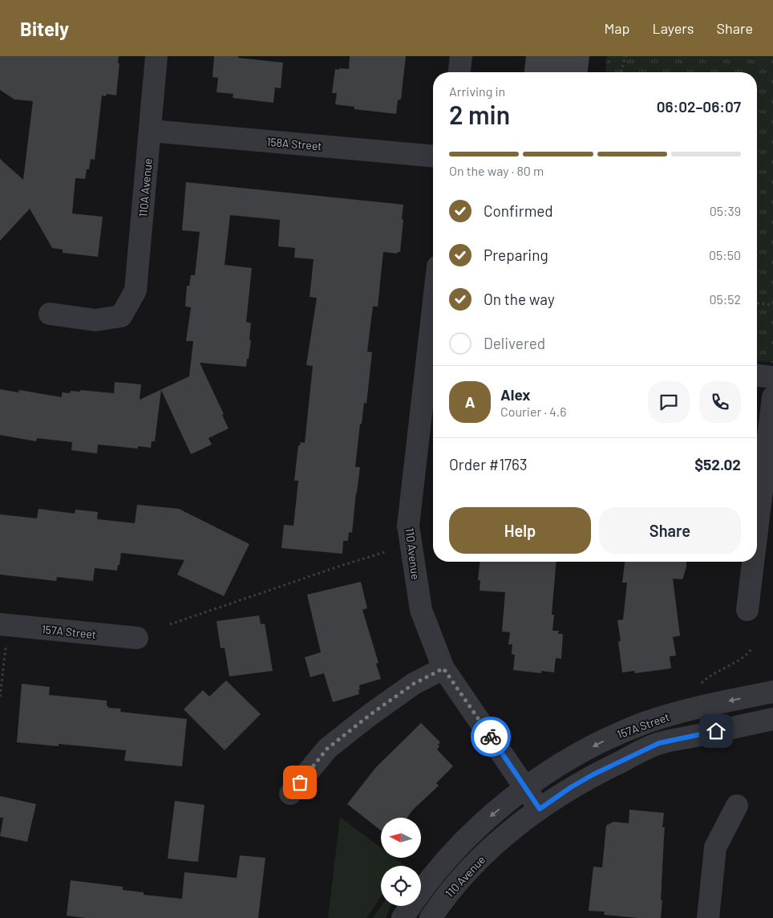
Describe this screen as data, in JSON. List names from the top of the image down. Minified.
{"streets":{"street":["158A Street","110A Avenue","110 Avenue","157A Street"]},"crossings":[["158A Street","110A Avenue"],["110 Avenue","157A Street"]],"north":"left","page":{"header":"Bitely","nav":["Map","Layers","Share"],"heading":["2 min","Arriving in","06:02–06:07"],"panel":["Alex","Courier · 4.6","Order #1763","$52.02"],"bar":"On the way · 80 m","list":[["Confirmed","05:39"],["Preparing","05:50"],["On the way","05:52"],"Delivered"],"round":"A","buttons":["Help","Share"]}}
